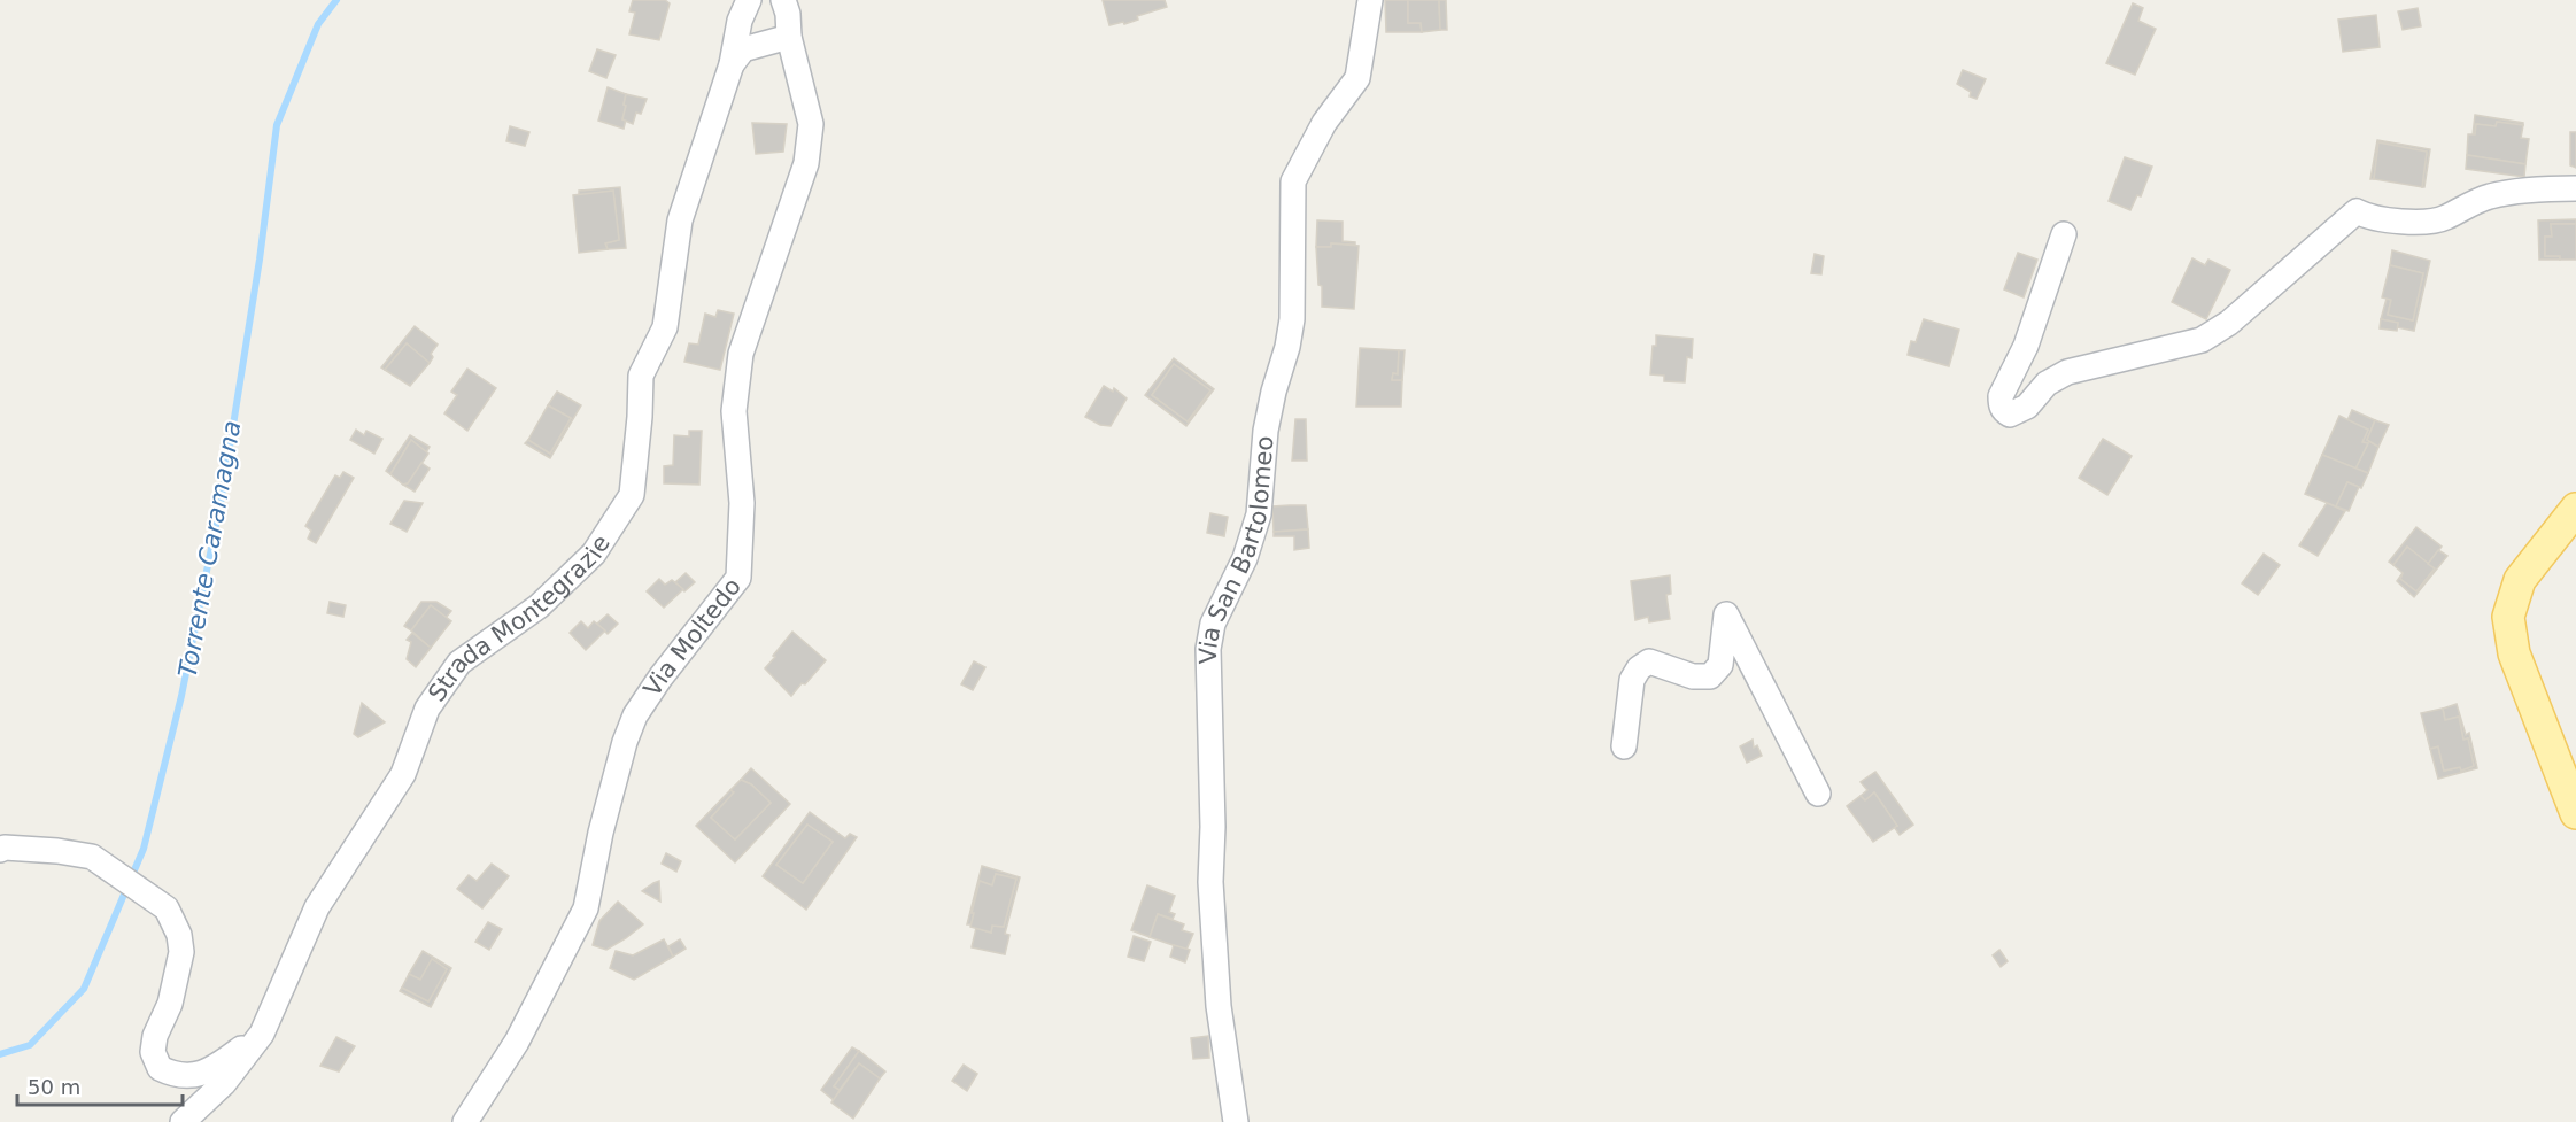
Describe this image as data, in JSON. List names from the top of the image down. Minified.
{"streets":{"street":["Via San Bartolomeo","Strada Montegrazie","Via Moltedo"]},"water":["Torrente Caramagna"],"scale_bar":"50 m"}
